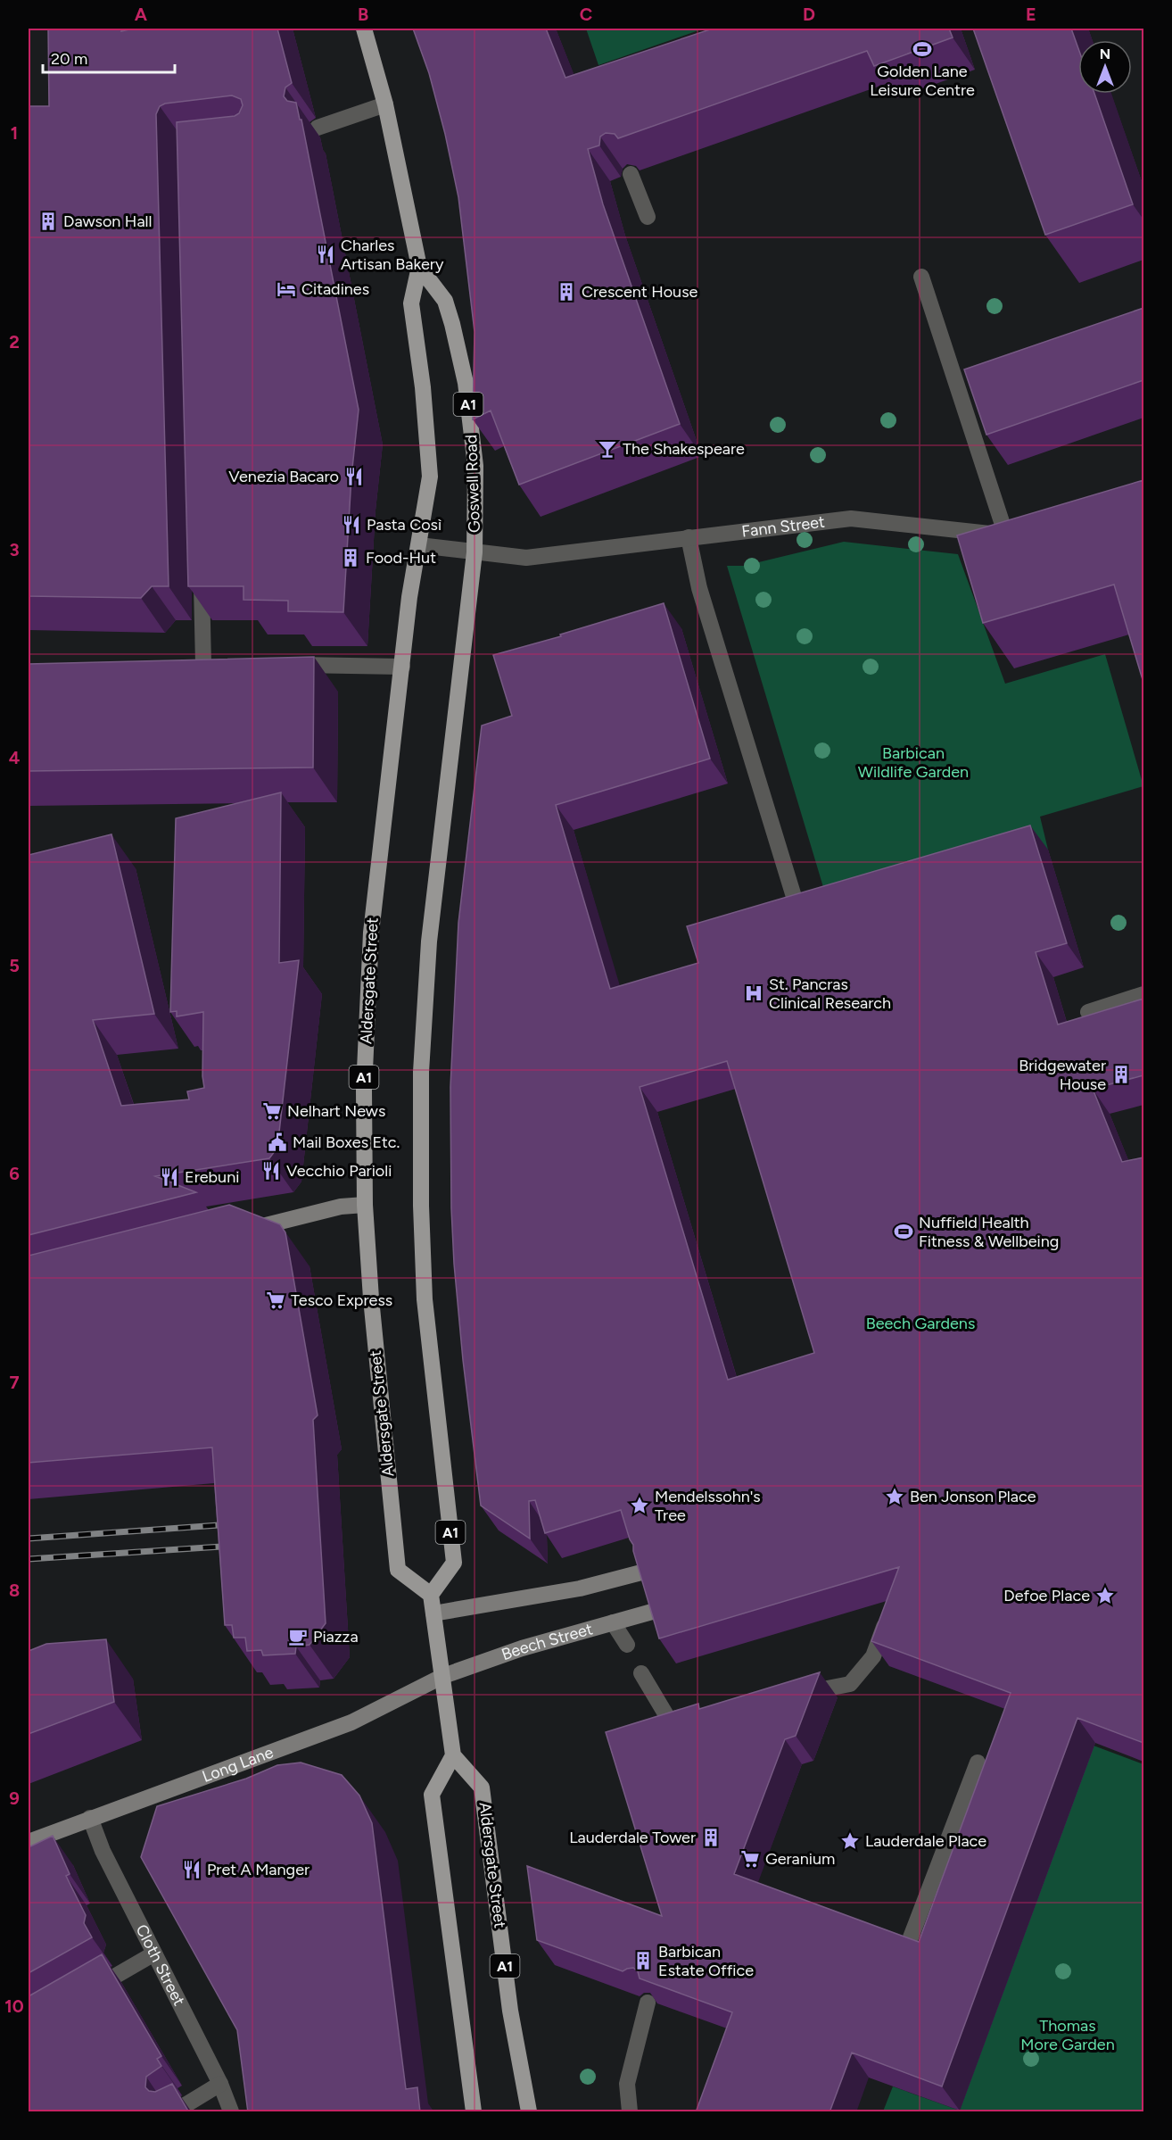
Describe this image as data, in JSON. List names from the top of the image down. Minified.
{"streets":{"main road":["A1","Goswell Road","Aldersgate Street"],"street":["Fann Street","Beech Street","Long Lane","Cloth Street"]},"crossings":[["A1","Goswell Road"],["A1","Fann Street"],["A1","Aldersgate Street"],["Goswell Road","Fann Street"],["Goswell Road","Aldersgate Street"],["Fann Street","Aldersgate Street"],["Beech Street","Long Lane"],["Long Lane","Cloth Street"]],"parks":["Barbican Wildlife Garden","Beech Gardens","Thomas More Garden"],"places":{"sports":["Golden Lane Leisure Centre","Nuffield Health Fitness & Wellbeing"],"building":["Dawson Hall","Crescent House","Food-Hut","Bridgewater House","Lauderdale Tower","Barbican Estate Office"],"restaurant":["Charles Artisan Bakery","Venezia Bacaro","Pasta Così","Vecchio Parioli","Erebuni","Pret A Manger"],"hotel":["Citadines"],"bar":["The Shakespeare"],"hospital":["St. Pancras Clinical Research"],"supermarket":["Nelhart News","Tesco Express","Geranium"],"public building":["Mail Boxes Etc."],"place":["Ben Jonson Place","Mendelssohn's Tree","Defoe Place","Lauderdale Place"],"cafe":["Piazza"]},"scale_bar":"20 m","north":"top","grid":{"columns":["A","B","C","D","E"],"rows":["1","2","3","4","5","6","7","8","9","10"]}}
